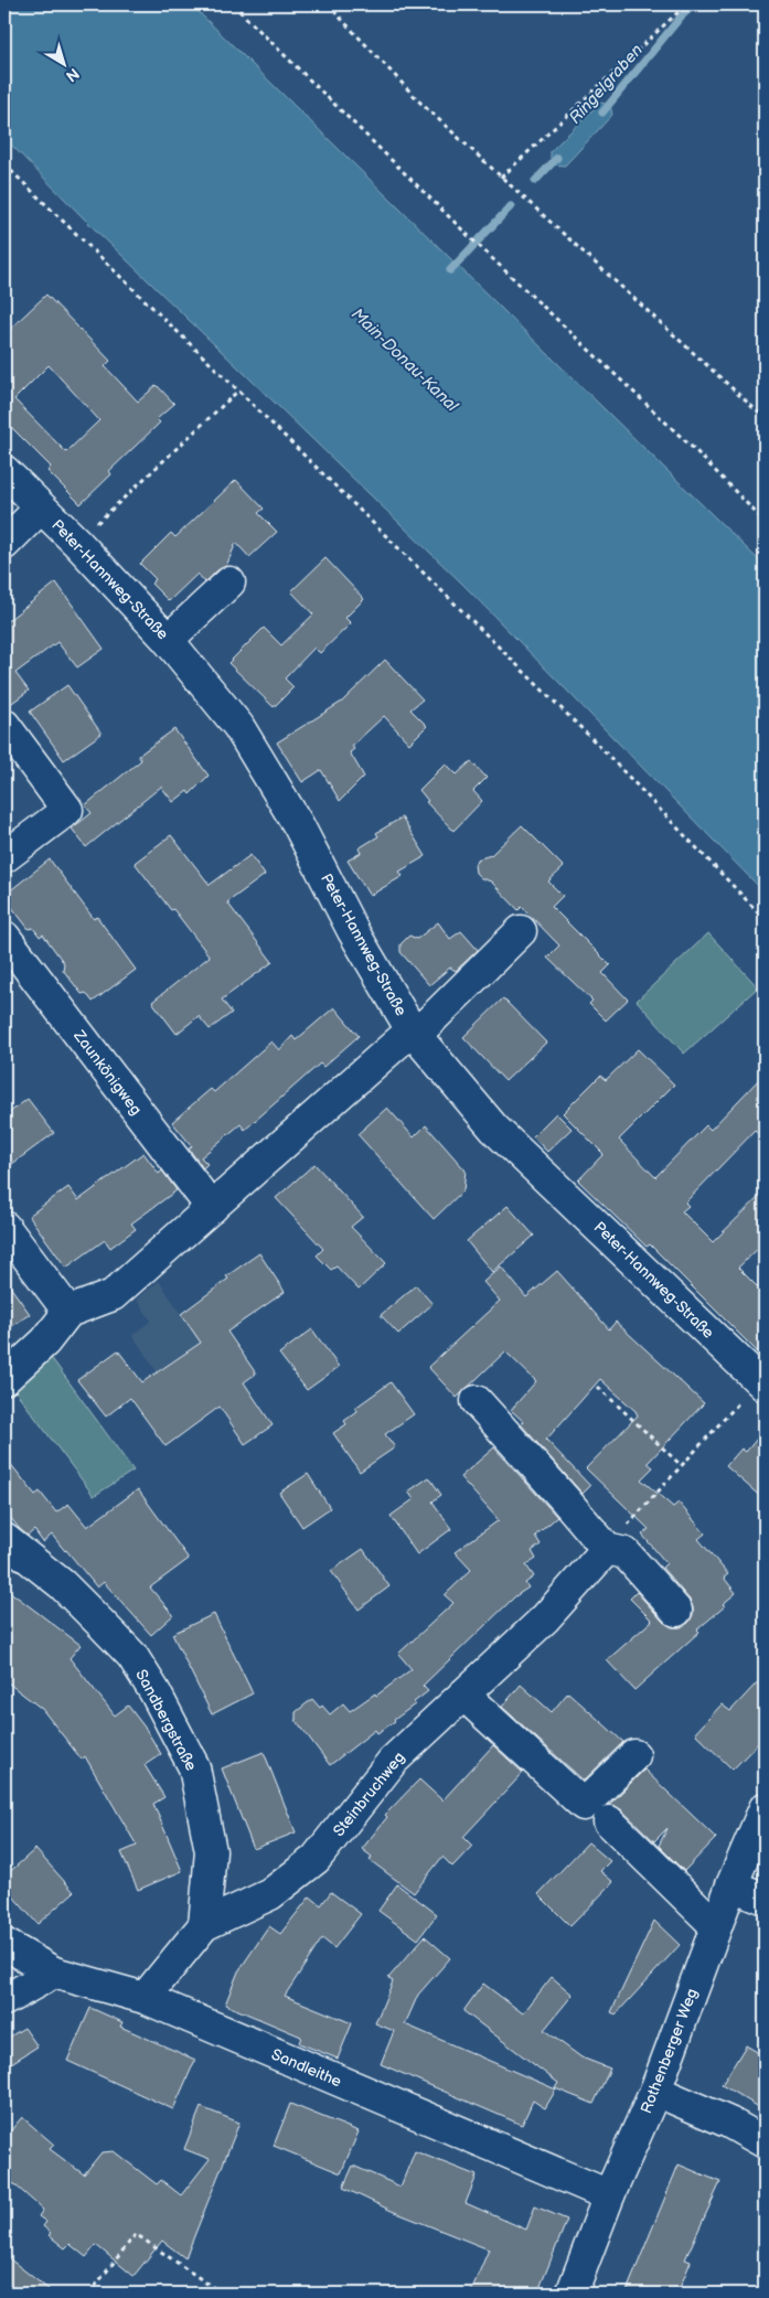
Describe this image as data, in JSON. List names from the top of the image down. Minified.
{"streets":{"street":["Peter-Hannweg-Straße","Zaunkönigweg","Sandbergstraße","Steinbruchweg","Rothenberger Weg","Sandleithe"]},"crossings":[["Sandbergstraße","Steinbruchweg"],["Steinbruchweg","Sandleithe"],["Rothenberger Weg","Sandleithe"]],"water":["Ringelgraben","Main-Donau-Kanal"],"north":"bottom right"}
